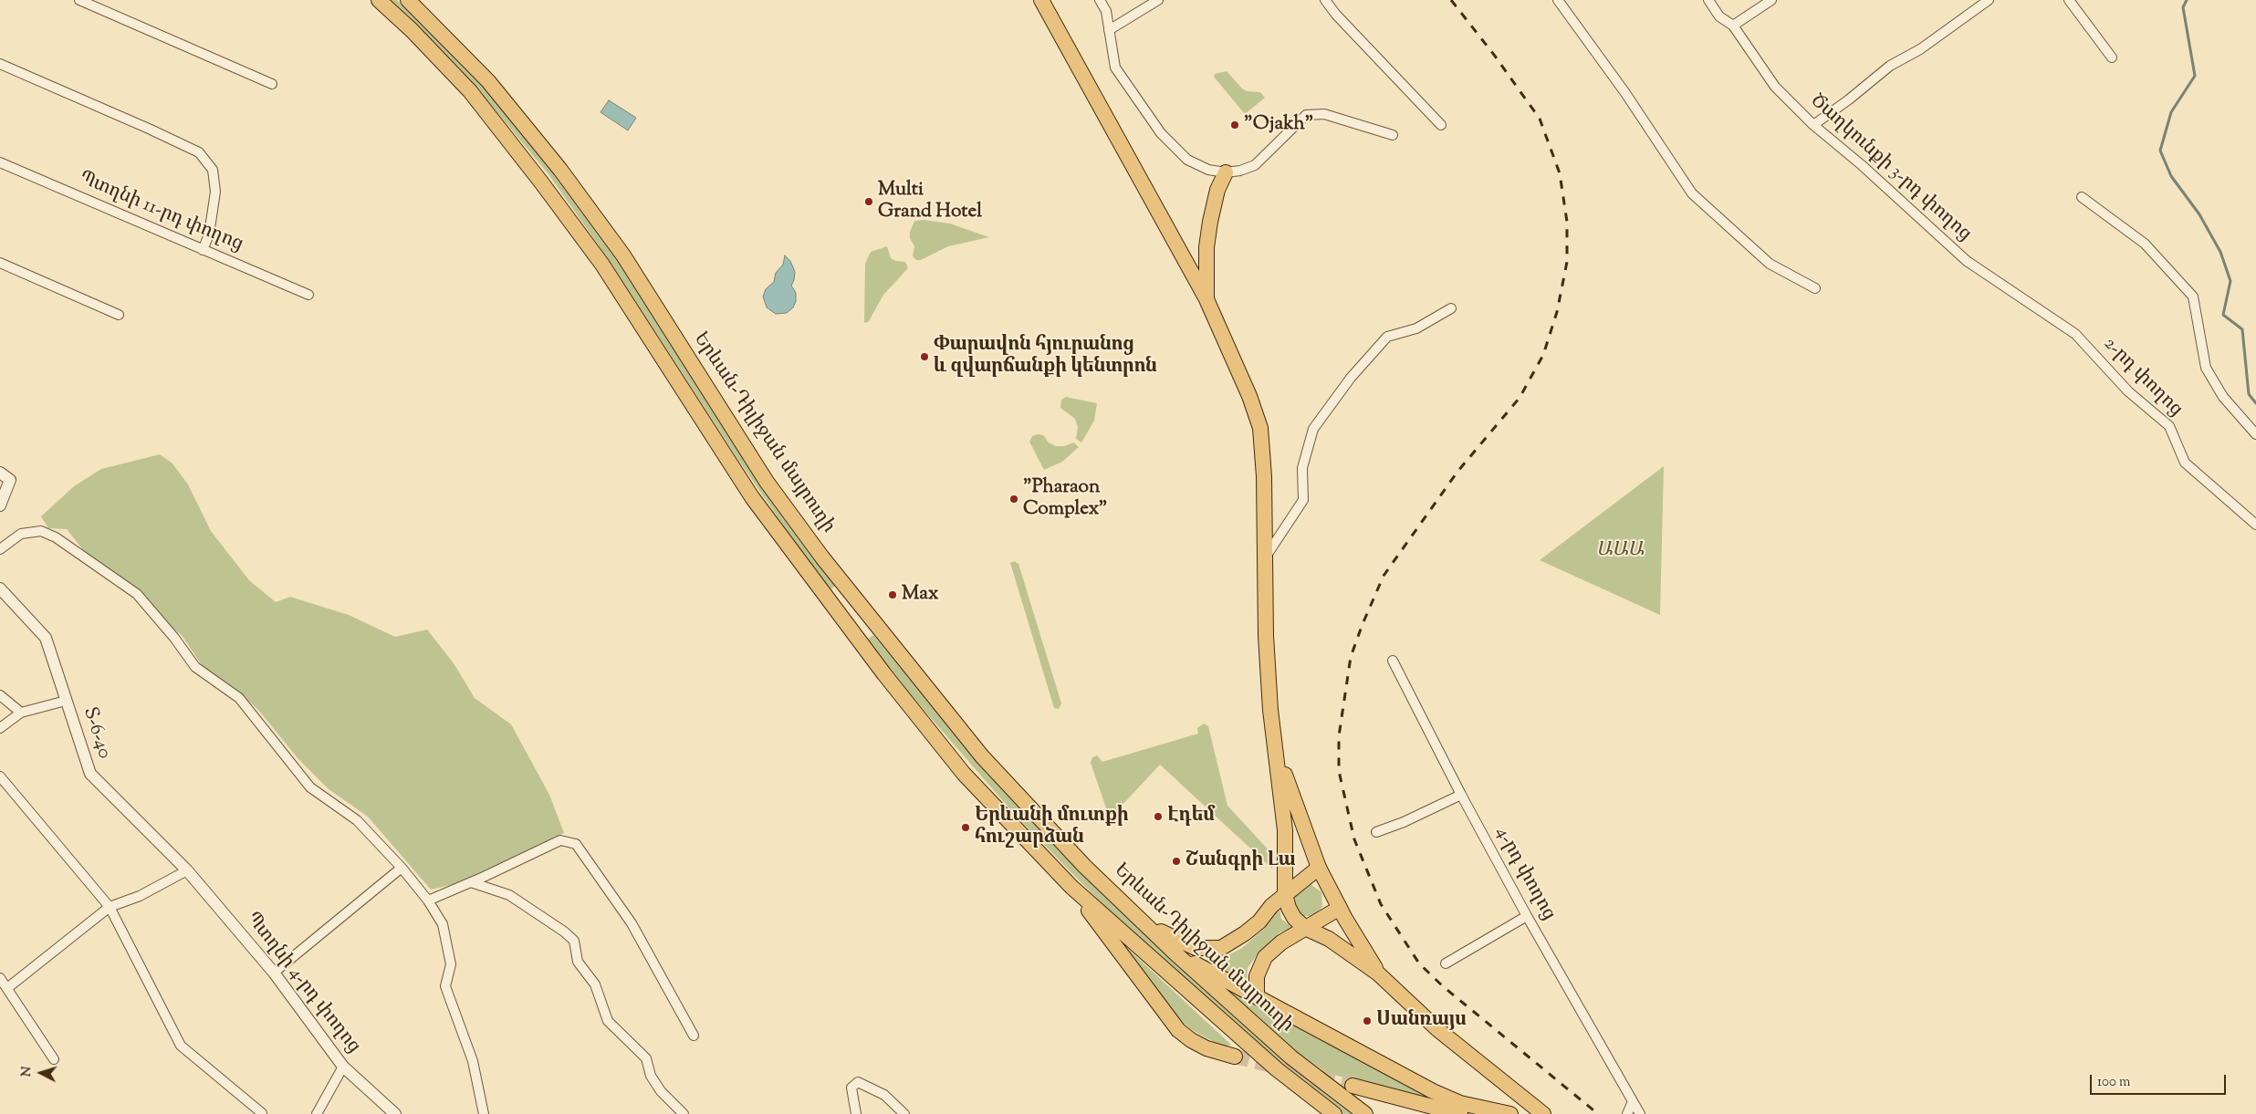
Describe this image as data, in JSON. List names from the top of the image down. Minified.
{"streets":{"main road":["Երևան-Դիլիջան մայրուղի"],"street":["Ծաղկունքի 3-րդ փողոց","Պտղնի 11-րդ փողոց","2-րդ փողոց","Տ-6-40","4-րդ փողոց","Պտղնի 4-րդ փողոց"]},"crossings":[["Ծաղկունքի 3-րդ փողոց","2-րդ փողոց"],["Տ-6-40","Պտղնի 4-րդ փողոց"]],"parks":["ԱԱԱ"],"places":["\"Ojakh\"","Multi Grand Hotel","Փարավոն հյուրանոց և զվարճանքի կենտրոն","\"Pharaon Complex\"","Max","Էդեմ","Երևանի մուտքի հուշարձան","Շանգրի Լա","Սանռայս"],"scale_bar":"100 m","north":"left"}
